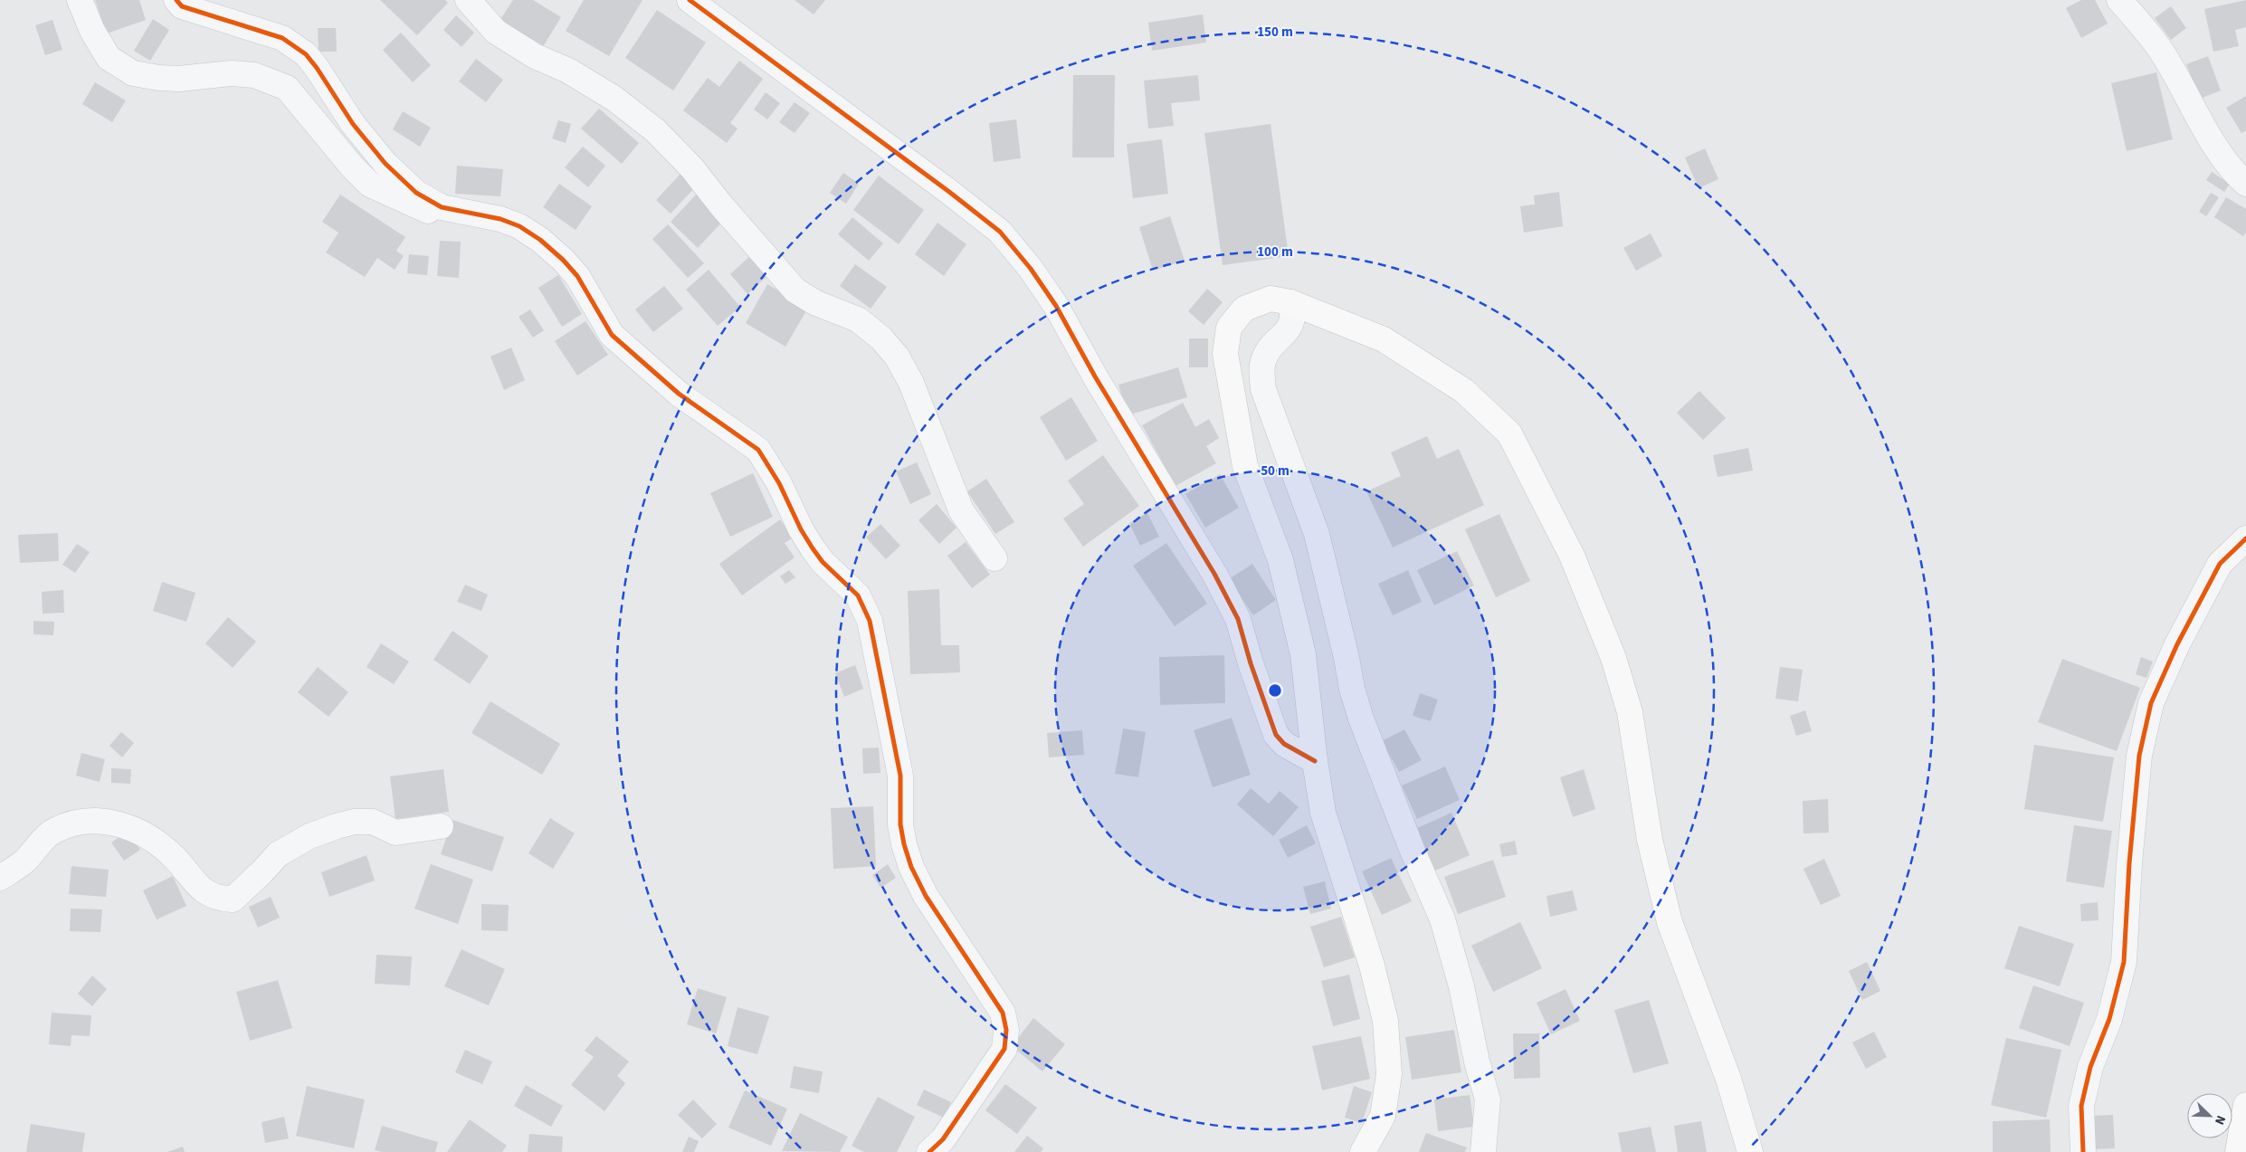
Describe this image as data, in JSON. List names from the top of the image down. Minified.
{"north":"bottom right","rings":["150 m","100 m","50 m"]}
